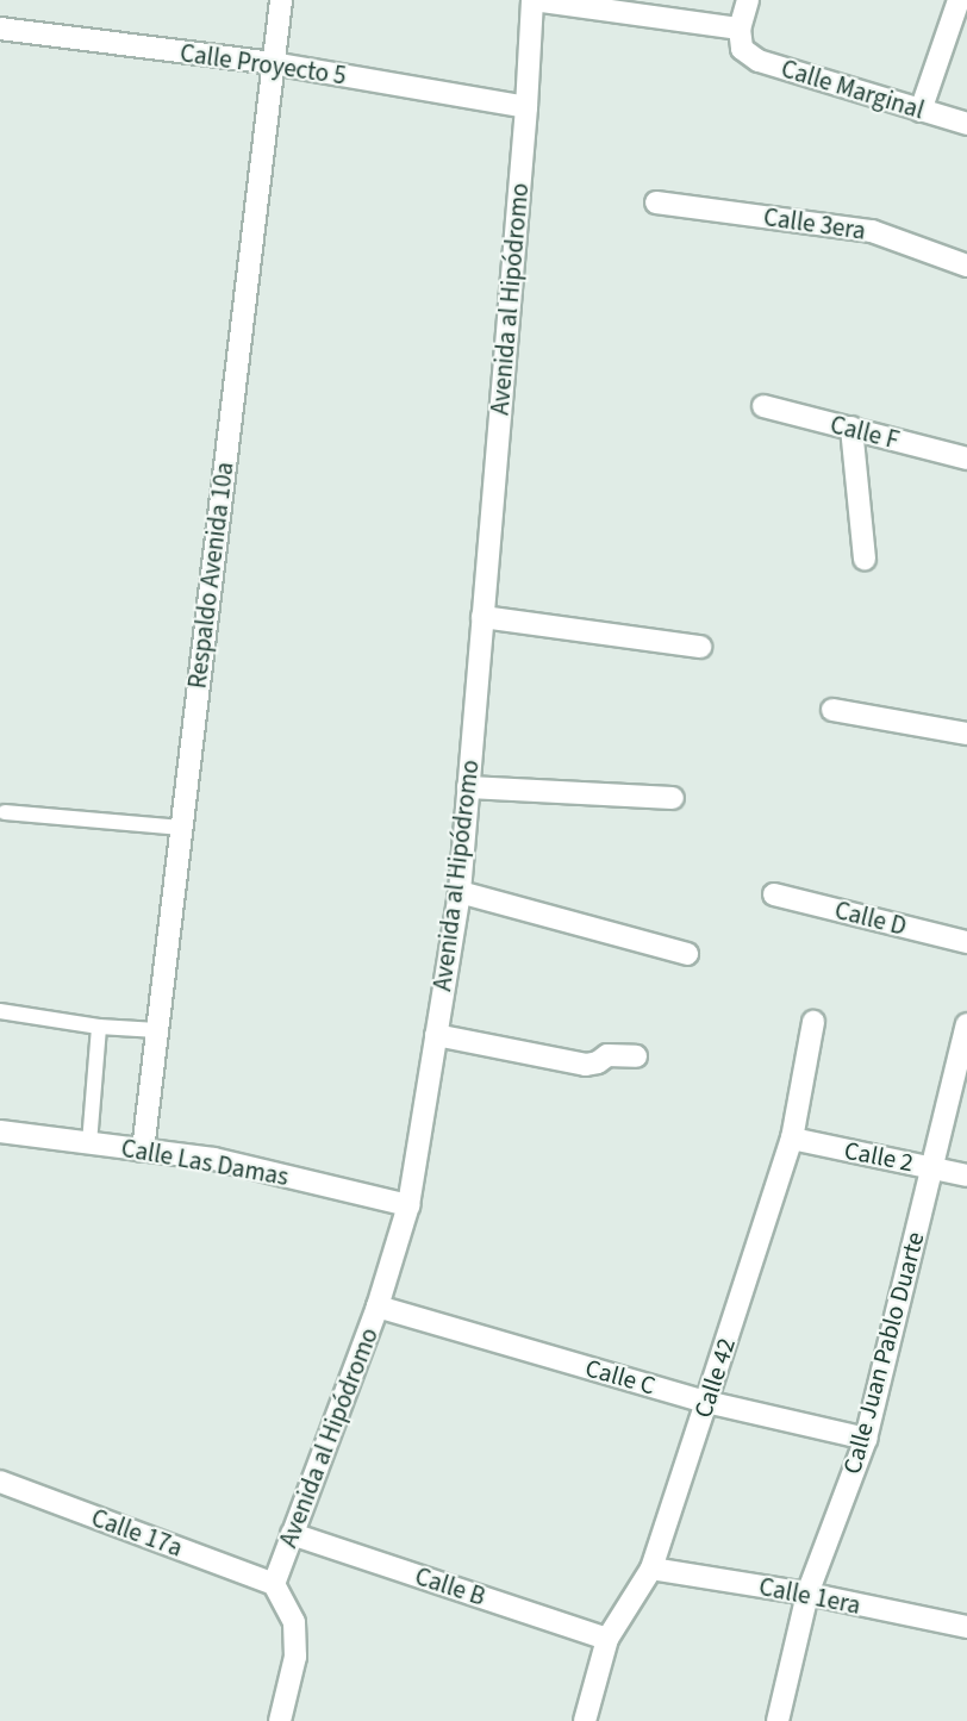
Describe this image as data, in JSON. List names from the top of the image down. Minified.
{"streets":{"street":["Calle Proyecto 5","Calle Marginal","Calle 3era","Avenida al Hipódromo","Calle F","Respaldo Avenida 10a","Calle D","Calle 2","Calle Las Damas","Calle Juan Pablo Duarte","Calle C","Calle 42","Calle 17a","Calle B","Calle 1era"]},"crossings":[["Calle Proyecto 5","Avenida al Hipódromo"],["Calle Proyecto 5","Respaldo Avenida 10a"],["Calle Marginal","Avenida al Hipódromo"],["Avenida al Hipódromo","Calle Las Damas"],["Avenida al Hipódromo","Calle C"],["Avenida al Hipódromo","Calle 17a"],["Avenida al Hipódromo","Calle B"],["Respaldo Avenida 10a","Calle Las Damas"],["Calle 2","Calle Juan Pablo Duarte"],["Calle 2","Calle 42"],["Calle Juan Pablo Duarte","Calle C"],["Calle Juan Pablo Duarte","Calle 1era"],["Calle C","Calle 42"],["Calle 42","Calle B"],["Calle 42","Calle 1era"]]}
